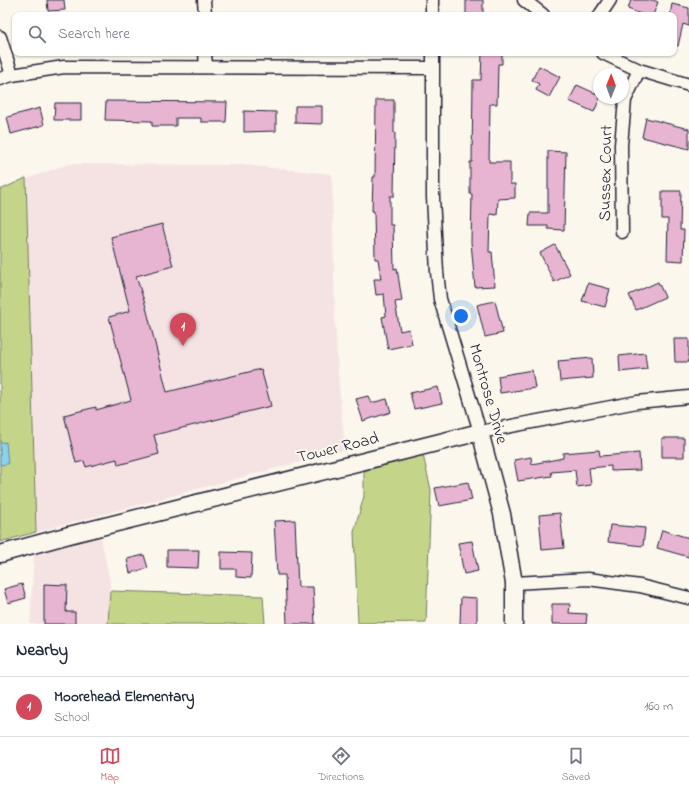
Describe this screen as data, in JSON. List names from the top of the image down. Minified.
{"streets":{"street":["Sussex Court","Montrose Drive","Tower Road"]},"crossings":[["Montrose Drive","Tower Road"]],"north":"top","page":{"search":"Search here","pins":"1","heading":"Nearby","list":[{"mark":"1","name":"Moorehead Elementary","note":"School","value":"160 m"}],"nav":["Map","Directions","Saved"]}}
